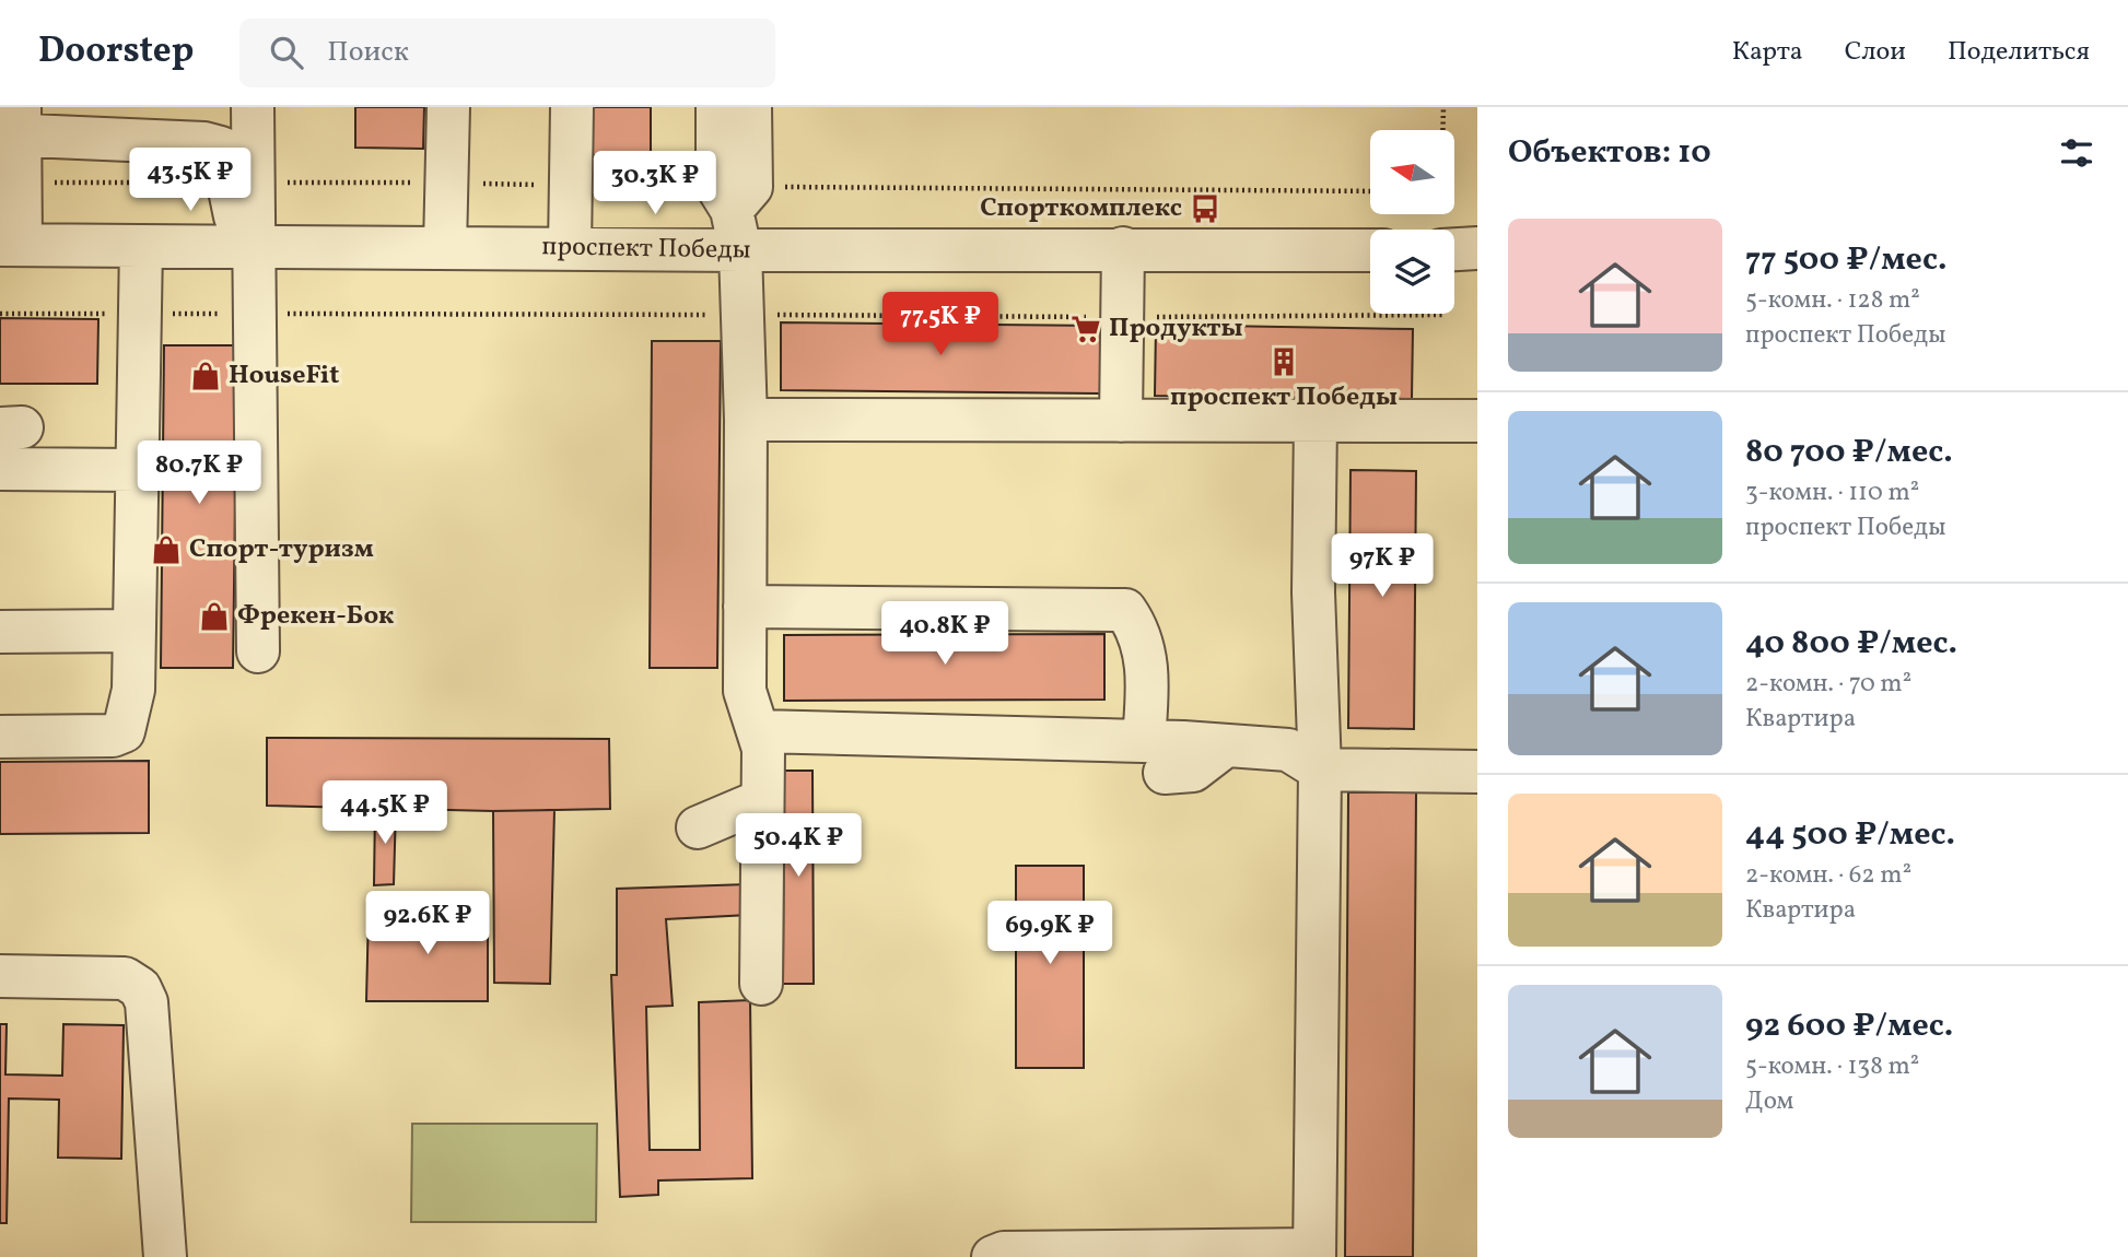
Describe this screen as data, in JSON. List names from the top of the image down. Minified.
{"streets":{"street":["проспект Победы"]},"places":{"bus stop":["Спорткомплекс"],"supermarket":["Продукты"],"building":["проспект Победы"],"shop":["HouseFit","Спорт-туризм","Фрекен-Бок"]},"north":"left","page":{"header":"Doorstep","search":"Поиск","nav":["Карта","Слои","Поделиться"],"heading":"Объектов: 10","price":["43.5K ₽","30.3K ₽","77.5K ₽","80.7K ₽","97K ₽","40.8K ₽","44.5K ₽","50.4K ₽","92.6K ₽","69.9K ₽"],"list":[{"name":"77 500 ₽/мес.","note":"5-комн. · 128 m² · проспект Победы"},{"name":"80 700 ₽/мес.","note":"3-комн. · 110 m² · проспект Победы"},{"name":"40 800 ₽/мес.","note":"2-комн. · 70 m² · Квартира"},{"name":"44 500 ₽/мес.","note":"2-комн. · 62 m² · Квартира"},{"name":"92 600 ₽/мес.","note":"5-комн. · 138 m² · Дом"}]}}
